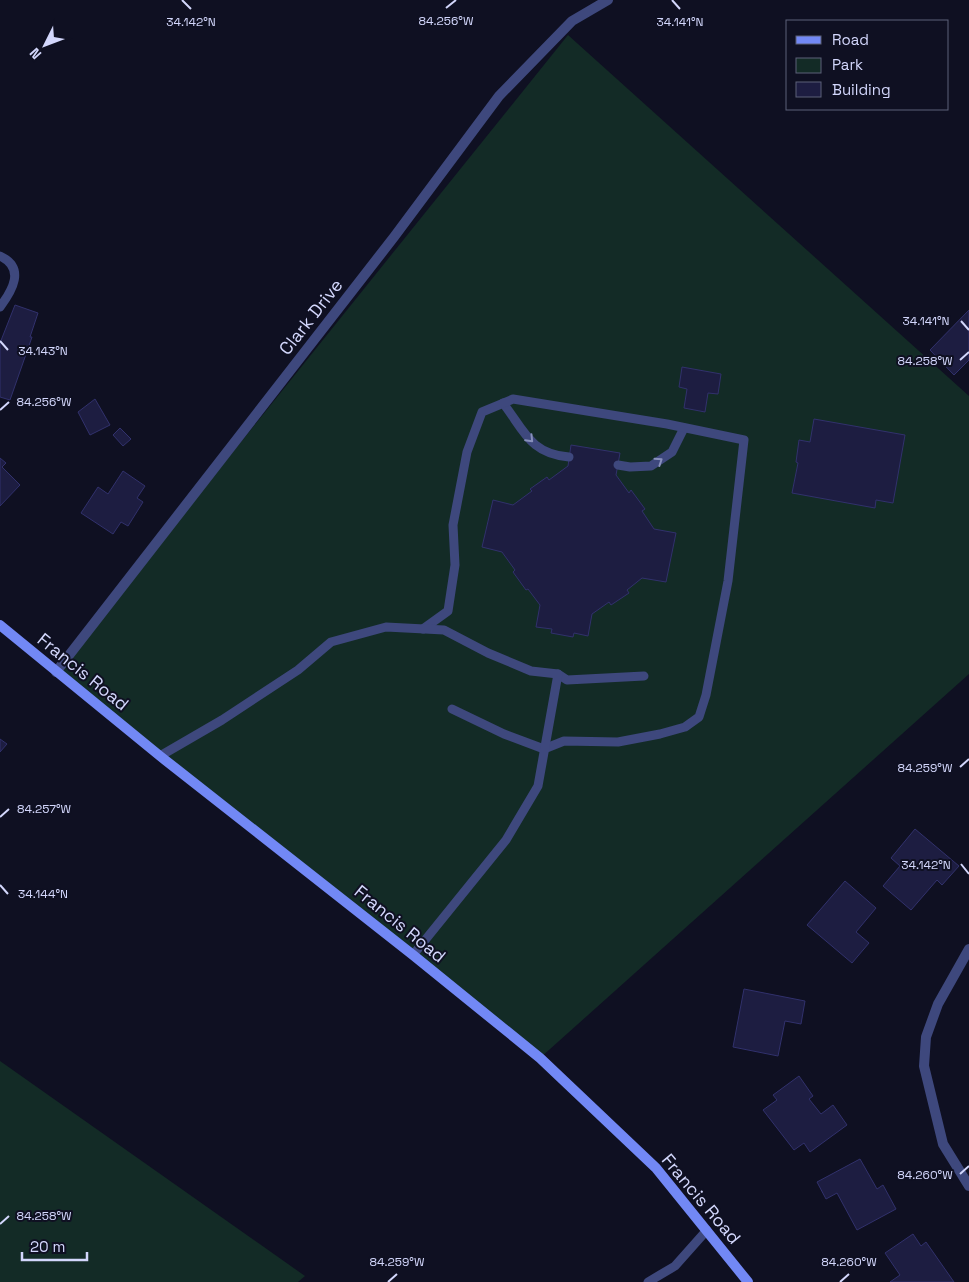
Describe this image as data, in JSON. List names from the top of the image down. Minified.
{"streets":{"street":["Clark Drive","Francis Road"]},"crossings":[["Clark Drive","Francis Road"]],"legend":["Road","Park","Building"],"scale_bar":"20 m","north":"bottom left","coordinates":["84.256°W","34.142°N","34.141°N","34.143°N","84.258°W","84.259°W","84.257°W","34.144°N","84.260°W"]}
